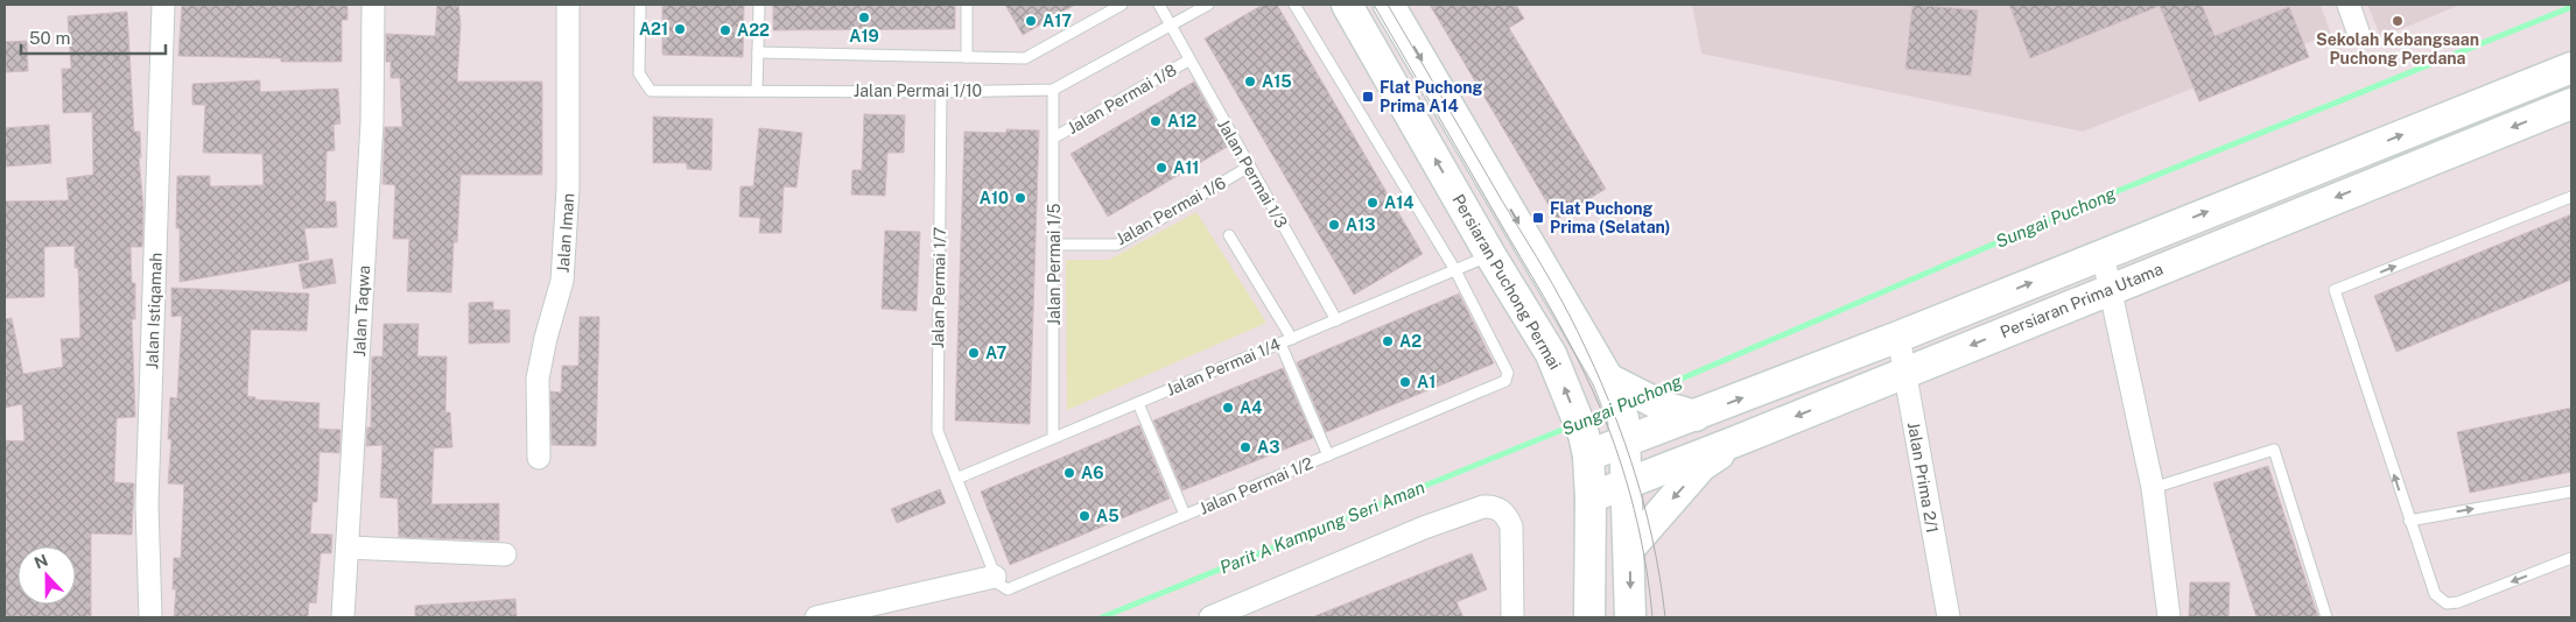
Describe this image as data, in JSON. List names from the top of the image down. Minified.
{"streets":{"main road":["Persiaran Puchong Permai","Persiaran Prima Utama"],"street":["Jalan Iman","Jalan Istiqamah","Jalan Taqwa","Jalan Prima 2/1"],"lane":["Jalan Permai 1/10","Jalan Permai 1/8","Jalan Permai 1/3","Jalan Permai 1/6","Jalan Permai 1/5","Jalan Permai 1/7","Jalan Permai 1/4","Jalan Permai 1/2"]},"crossings":[["Jalan Permai 1/10","Jalan Permai 1/3"],["Jalan Permai 1/10","Jalan Permai 1/5"],["Jalan Permai 1/10","Jalan Permai 1/7"],["Jalan Permai 1/8","Jalan Permai 1/3"],["Jalan Permai 1/8","Jalan Permai 1/5"],["Jalan Permai 1/3","Jalan Permai 1/6"],["Jalan Permai 1/3","Jalan Permai 1/4"],["Jalan Permai 1/6","Jalan Permai 1/5"],["Jalan Permai 1/5","Jalan Permai 1/4"],["Persiaran Puchong Permai","Persiaran Prima Utama"],["Persiaran Puchong Permai","Jalan Permai 1/4"],["Jalan Permai 1/7","Jalan Permai 1/4"],["Persiaran Prima Utama","Jalan Prima 2/1"],["Jalan Permai 1/4","Jalan Permai 1/2"]],"water":["Sungai Puchong","Parit A Kampung Seri Aman"],"places":{"other":["A19","A17","Sekolah Kebangsaan Puchong Perdana","A21","A22","A15","A12","A11","A10","A14","A13","A2","A7","A1","A4","A3","A6","A5"],"transit":["Flat Puchong Prima A14","Flat Puchong Prima (Selatan)"]},"scale_bar":"50 m","north":"top"}
